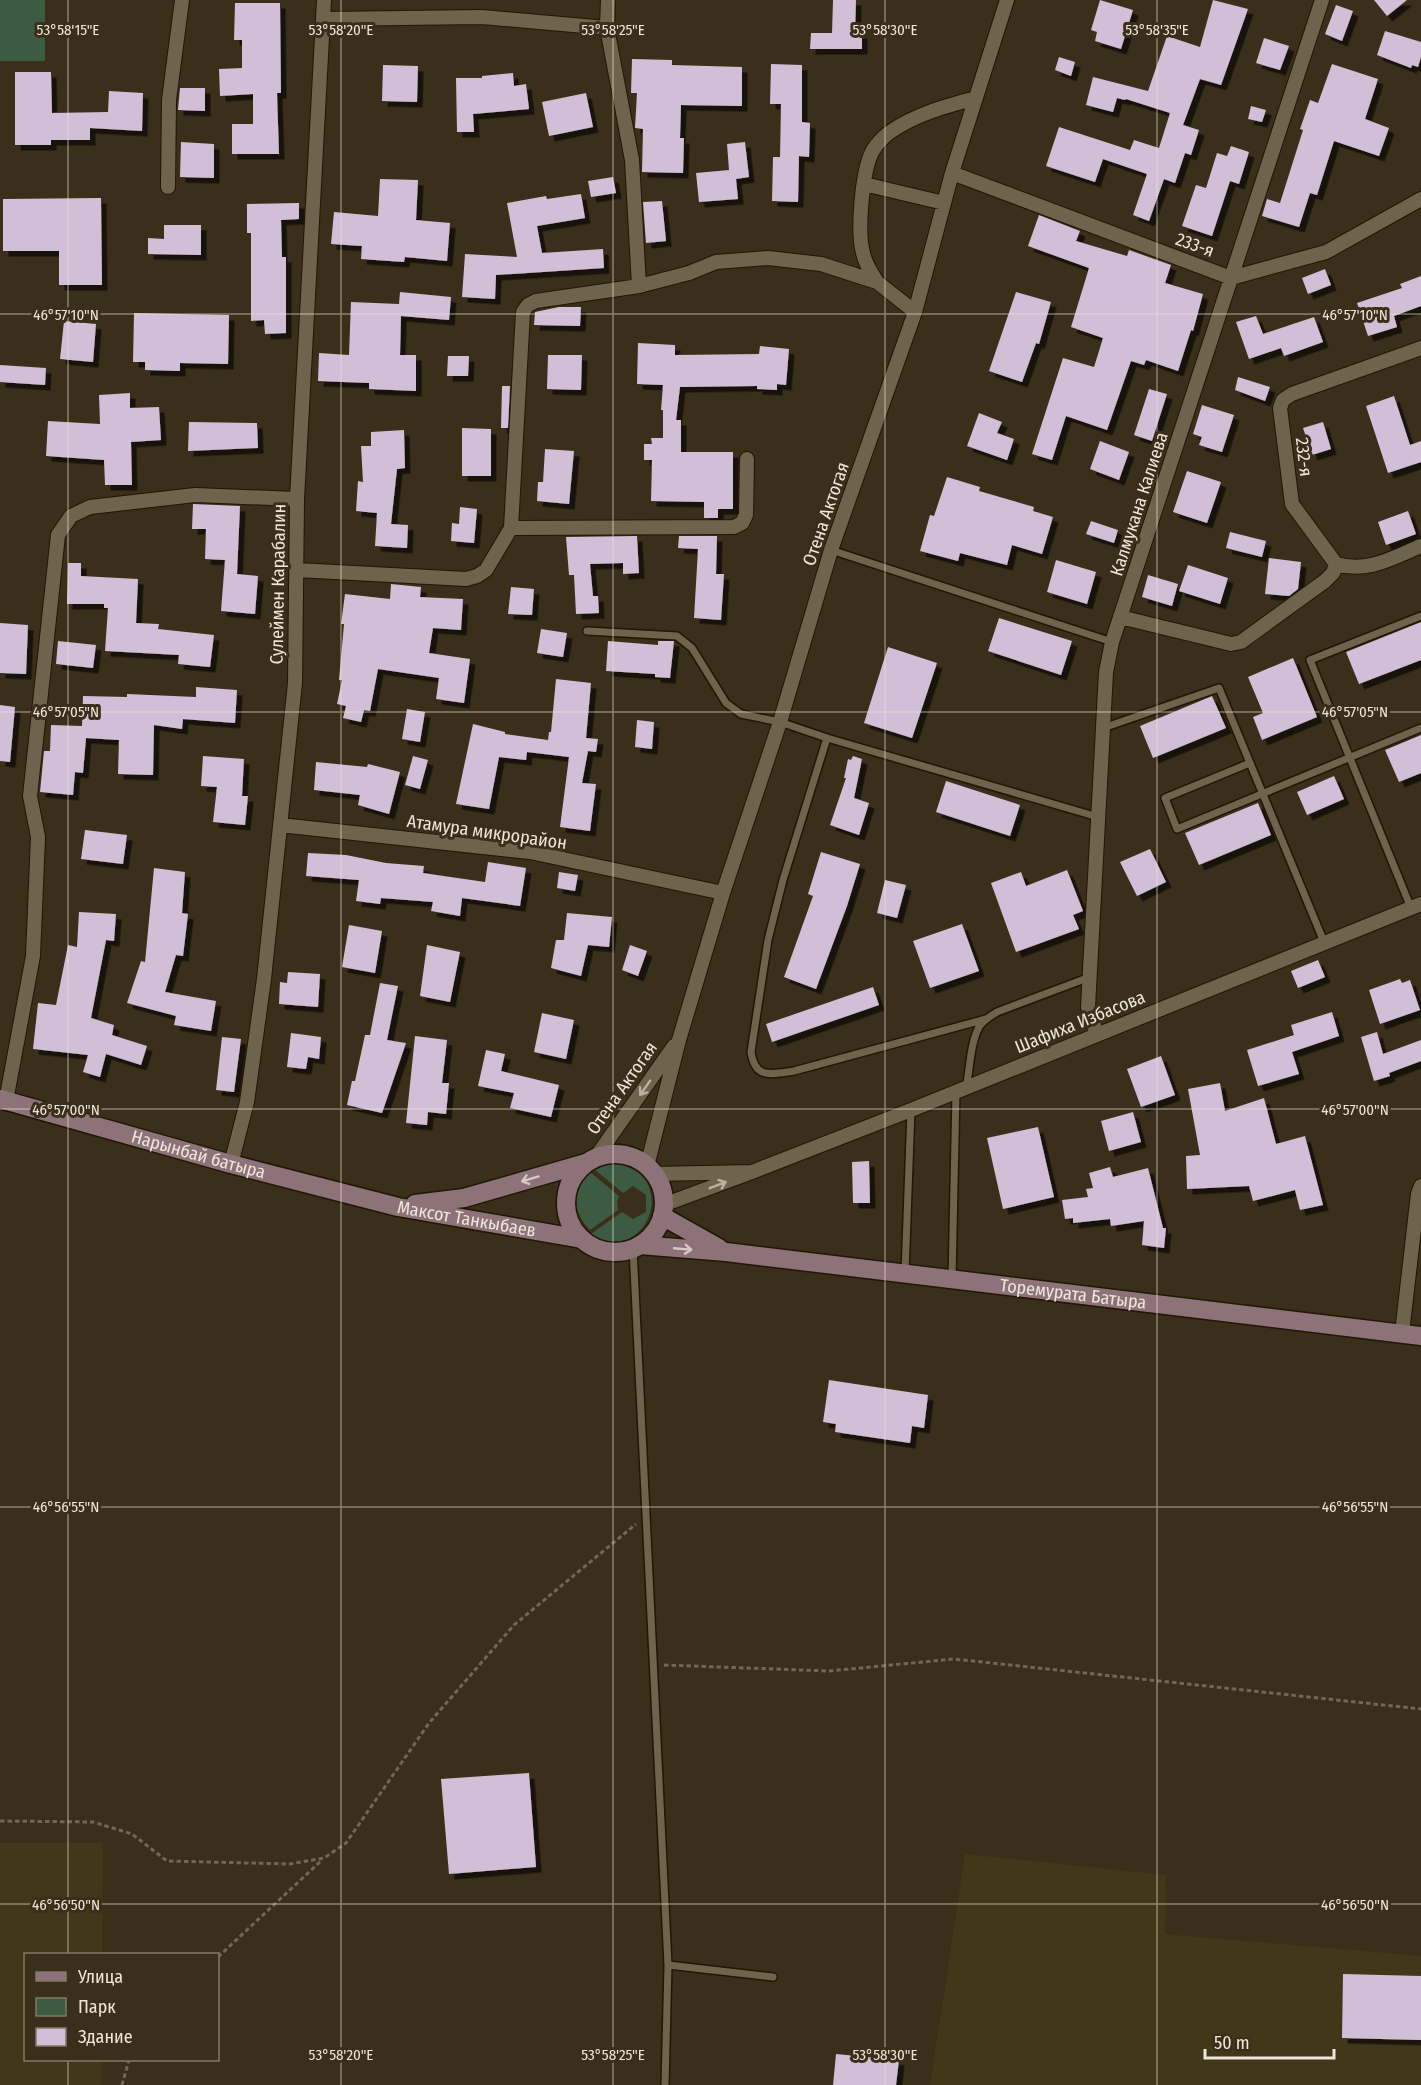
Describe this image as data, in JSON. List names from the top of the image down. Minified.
{"streets":{"street":["233-я","232-я","Калмукана Калиева","Отена Актогая","Сулеймен Карабалин","Атамура микрорайон","Шафиха Избасова","Нарынбай батыра","Максот Танкыбаев","Торемурата Батыра"]},"crossings":[["233-я","Калмукана Калиева"],["233-я","Отена Актогая"],["Калмукана Калиева","Шафиха Избасова"],["Отена Актогая","Атамура микрорайон"],["Отена Актогая","Шафиха Избасова"],["Отена Актогая","Максот Танкыбаев"],["Отена Актогая","Торемурата Батыра"],["Сулеймен Карабалин","Атамура микрорайон"],["Сулеймен Карабалин","Нарынбай батыра"],["Шафиха Избасова","Максот Танкыбаев"],["Шафиха Избасова","Торемурата Батыра"],["Нарынбай батыра","Максот Танкыбаев"],["Максот Танкыбаев","Торемурата Батыра"]],"legend":["Улица","Парк","Здание"],"scale_bar":"50 m","coordinates":["53°58'15\"E","53°58'20\"E","53°58'25\"E","53°58'30\"E","53°58'35\"E","46°57'10\"N","46°57'05\"N","46°57'00\"N","46°56'55\"N","46°56'50\"N"]}
